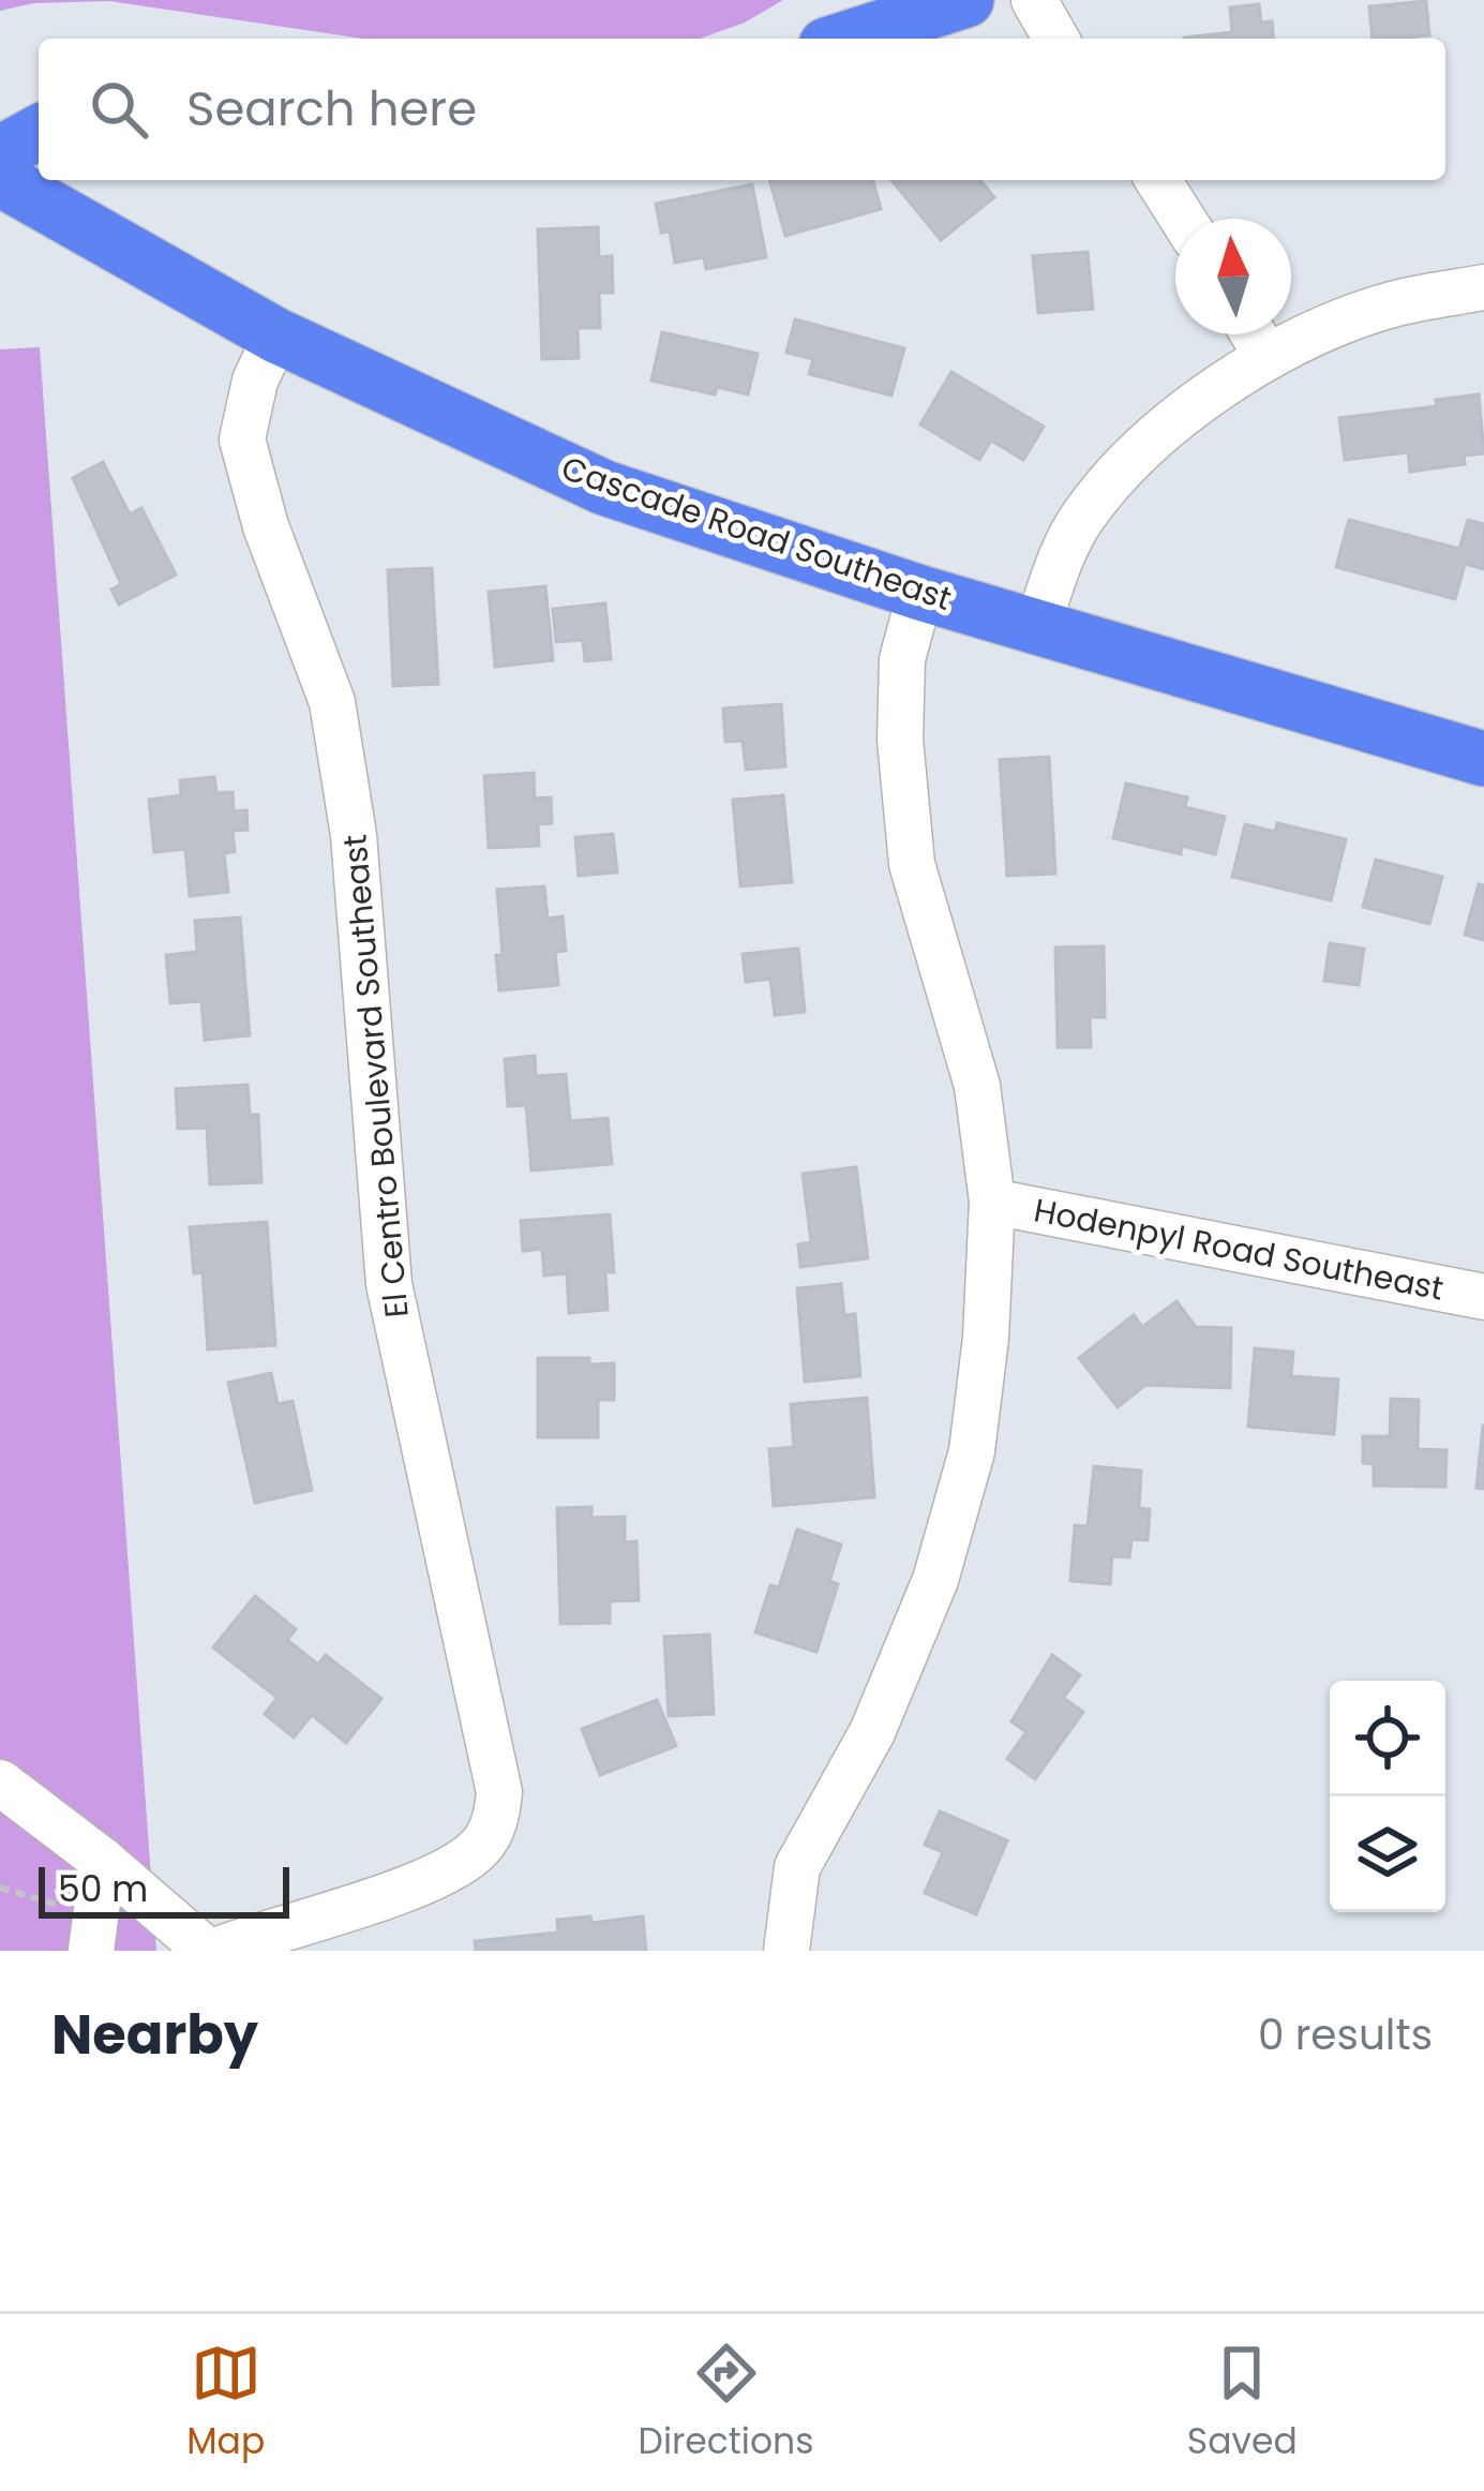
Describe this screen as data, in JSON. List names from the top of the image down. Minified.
{"streets":{"main road":["Cascade Road Southeast"],"street":["El Centro Boulevard Southeast","Hodenpyl Road Southeast"]},"crossings":[["Cascade Road Southeast","El Centro Boulevard Southeast"]],"scale_bar":"50 m","north":"top","page":{"search":"Search here","scale":"50 m","heading":["Nearby","0 results"],"nav":["Map","Directions","Saved"]}}
